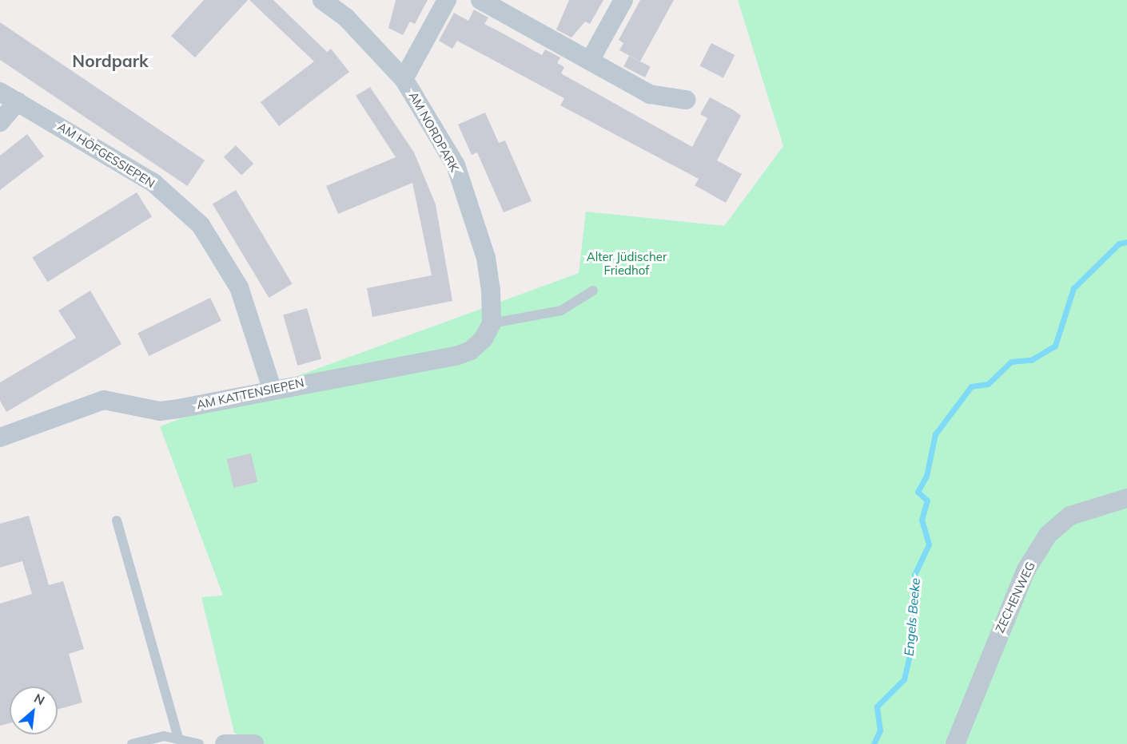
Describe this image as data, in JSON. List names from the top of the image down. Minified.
{"streets":{"street":["AM NORDPARK","AM HÖFGESSIEPEN","AM KATTENSIEPEN","ZECHENWEG"]},"crossings":[["AM NORDPARK","AM KATTENSIEPEN"],["AM HÖFGESSIEPEN","AM KATTENSIEPEN"]],"districts":["Nordpark"],"water":["Engels Beeke"],"parks":["Alter Jüdischer Friedhof"],"north":"top right"}
